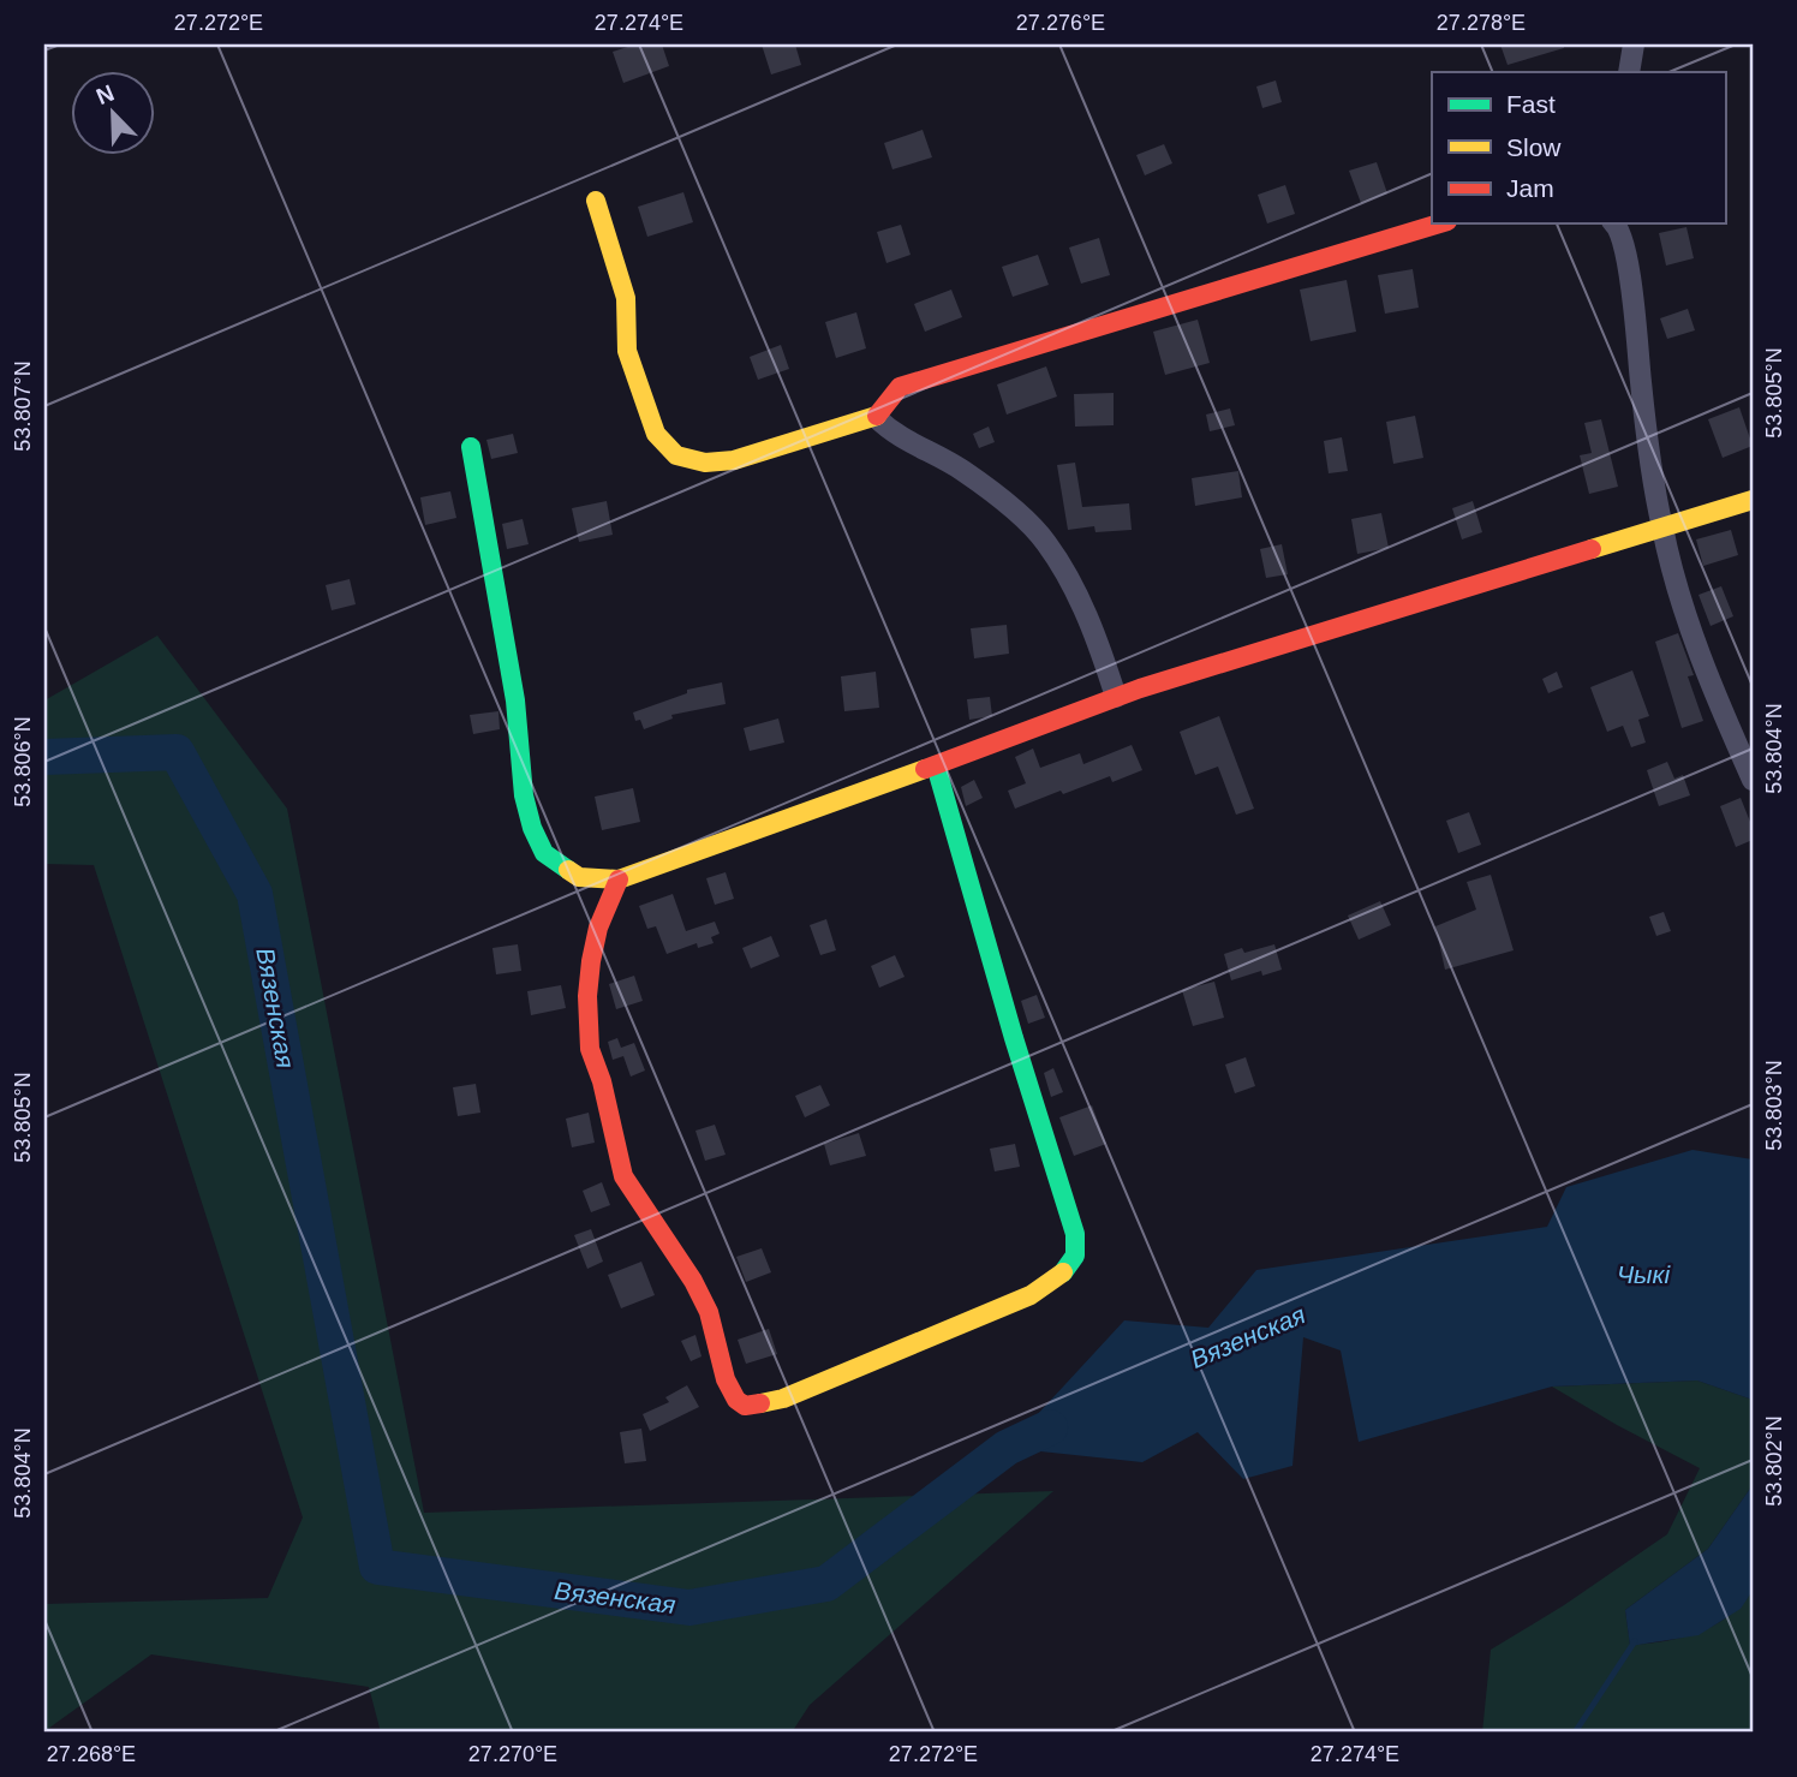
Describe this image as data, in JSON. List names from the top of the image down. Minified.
{"water":["Вязенская","Чыкі"],"legend":["Fast","Slow","Jam"],"north":"top left","coordinates":["27.272°E","27.274°E","27.276°E","27.278°E","53.805°N","53.807°N","53.804°N","53.806°N","53.803°N","53.802°N","27.268°E","27.270°E"]}
